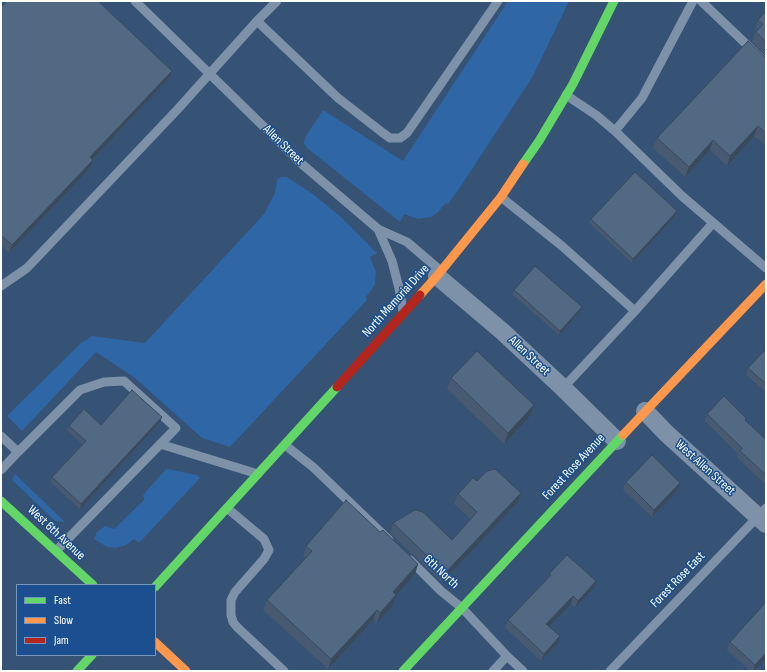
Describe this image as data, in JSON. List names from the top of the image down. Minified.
{"streets":{"main road":["North Memorial Drive","Forest Rose Avenue","West 6th Avenue"],"street":["Allen Street","West Allen Street"],"lane":["6th North","Forest Rose East"]},"crossings":[["Allen Street","North Memorial Drive"],["Allen Street","Forest Rose Avenue"],["North Memorial Drive","6th North"],["Forest Rose Avenue","West Allen Street"],["Forest Rose Avenue","6th North"],["West Allen Street","Forest Rose East"]],"legend":["Fast","Slow","Jam"]}
